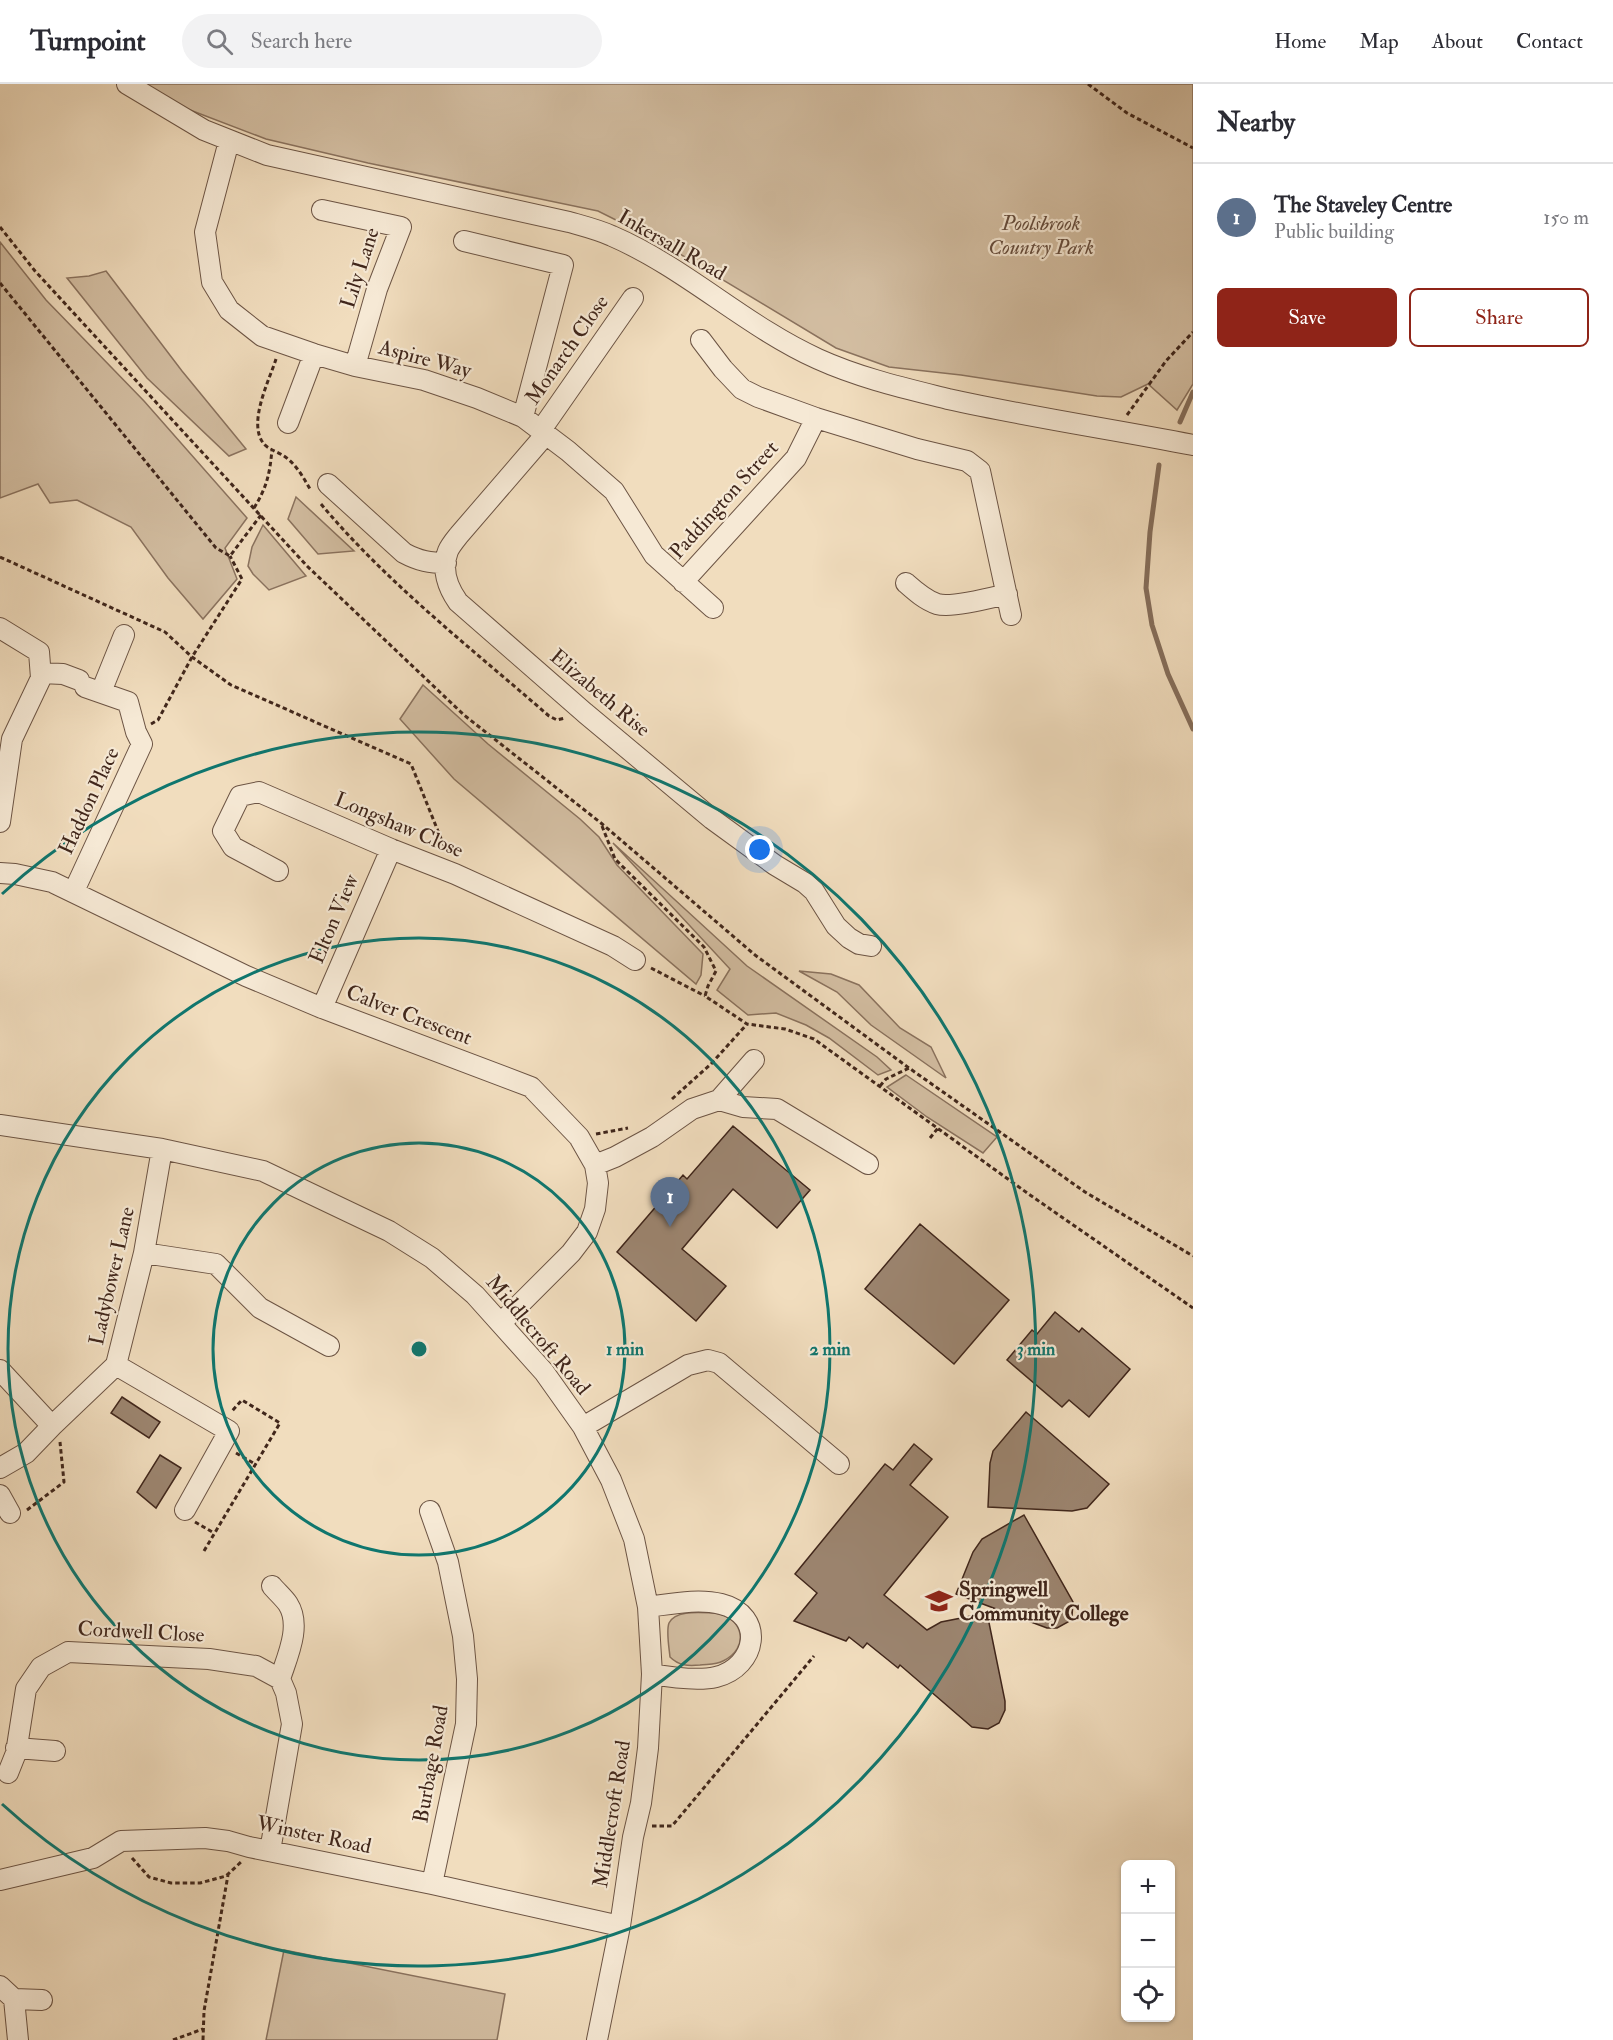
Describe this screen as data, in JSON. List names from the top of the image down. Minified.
{"streets":{"street":["Inkersall Road","Lily Lane","Monarch Close","Aspire Way","Paddington Street","Elizabeth Rise","Haddon Place","Longshaw Close","Elton View","Calver Crescent","Ladybower Lane","Middlecroft Road","Cordwell Close","Burbage Road","Winster Road"]},"crossings":[["Inkersall Road","Aspire Way"],["Lily Lane","Aspire Way"],["Monarch Close","Aspire Way"],["Aspire Way","Paddington Street"],["Haddon Place","Calver Crescent"],["Longshaw Close","Elton View"],["Elton View","Calver Crescent"],["Calver Crescent","Middlecroft Road"],["Ladybower Lane","Middlecroft Road"],["Middlecroft Road","Winster Road"],["Burbage Road","Winster Road"]],"parks":["Poolsbrook Country Park"],"places":{"school or university":["Springwell Community College"]},"page":{"header":"Turnpoint","search":"Search here","nav":["Home","Map","About","Contact"],"heading":"Nearby","list":[{"mark":"1","name":"The Staveley Centre","note":"Public building","value":"150 m"}],"buttons":["Save","Share"],"pins":"1","map_buttons":["+","−"]},"rings":["1 min","2 min","3 min"]}
